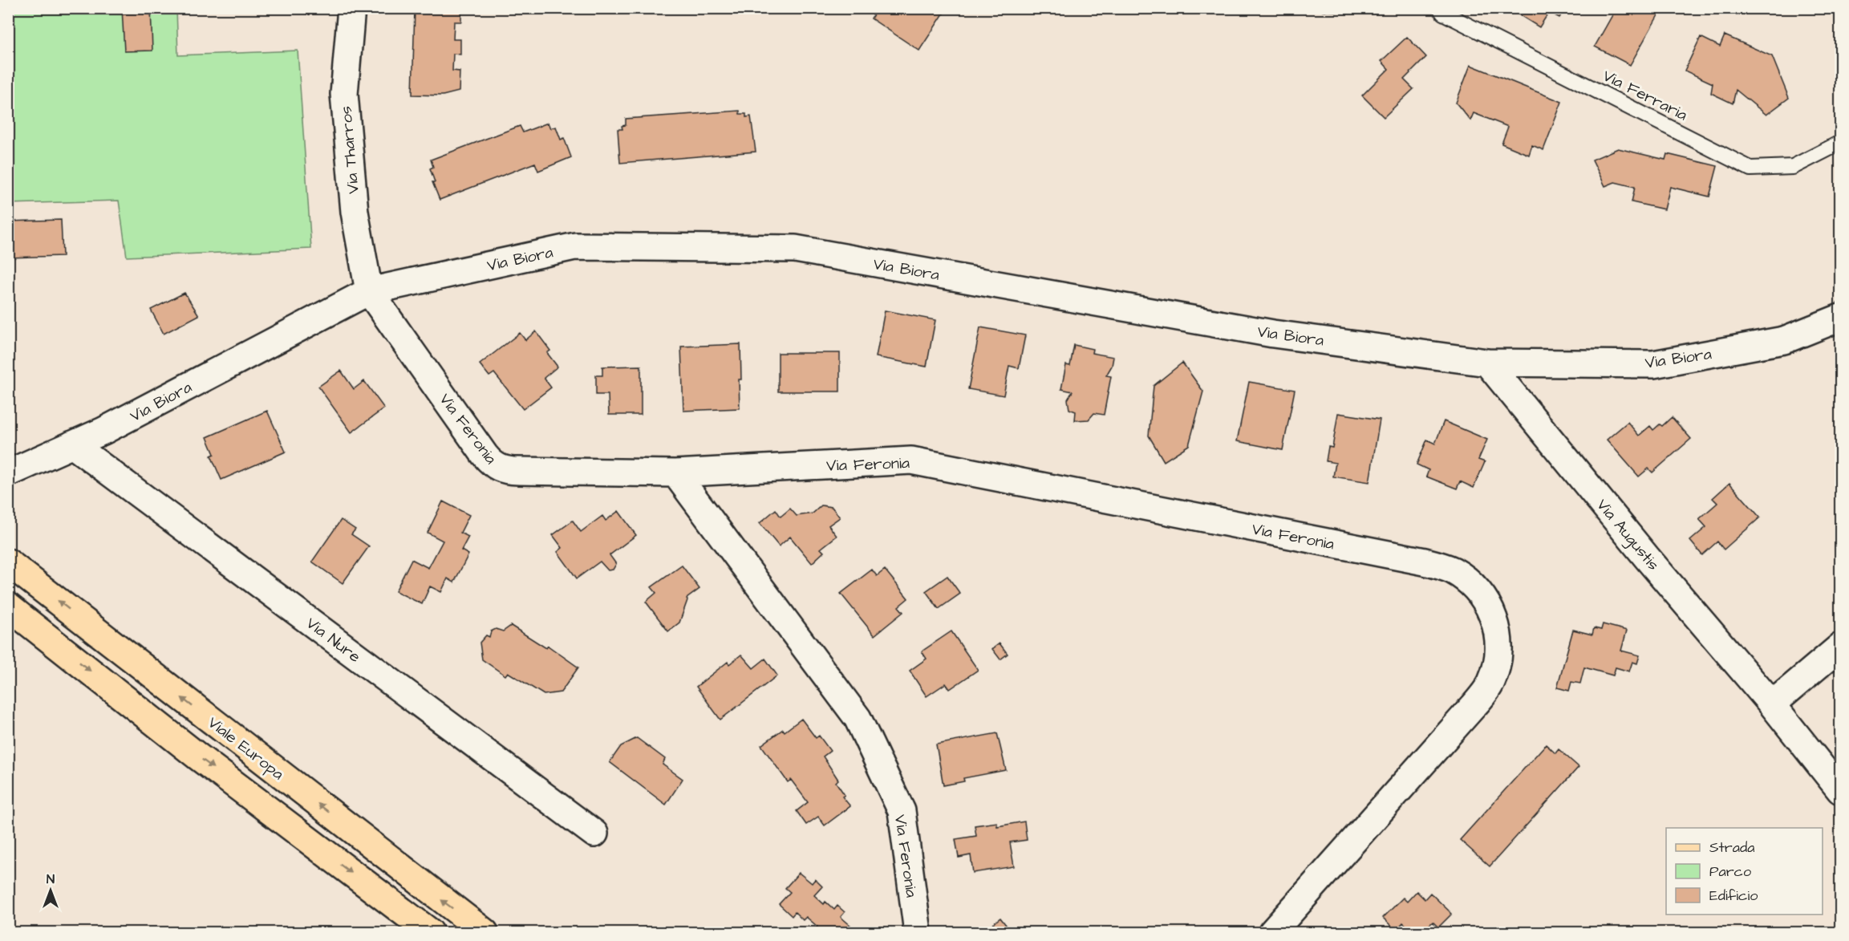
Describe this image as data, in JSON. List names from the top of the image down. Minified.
{"streets":{"main road":["Viale Europa"],"street":["Via Tharros","Via Biora","Via Feronia","Via Augustis","Via Nure"],"lane":["Via Ferraria"]},"crossings":[["Via Tharros","Via Biora"],["Via Tharros","Via Feronia"],["Via Biora","Via Feronia"],["Via Biora","Via Augustis"],["Via Biora","Via Nure"]],"legend":["Strada","Parco","Edificio"],"north":"top"}
